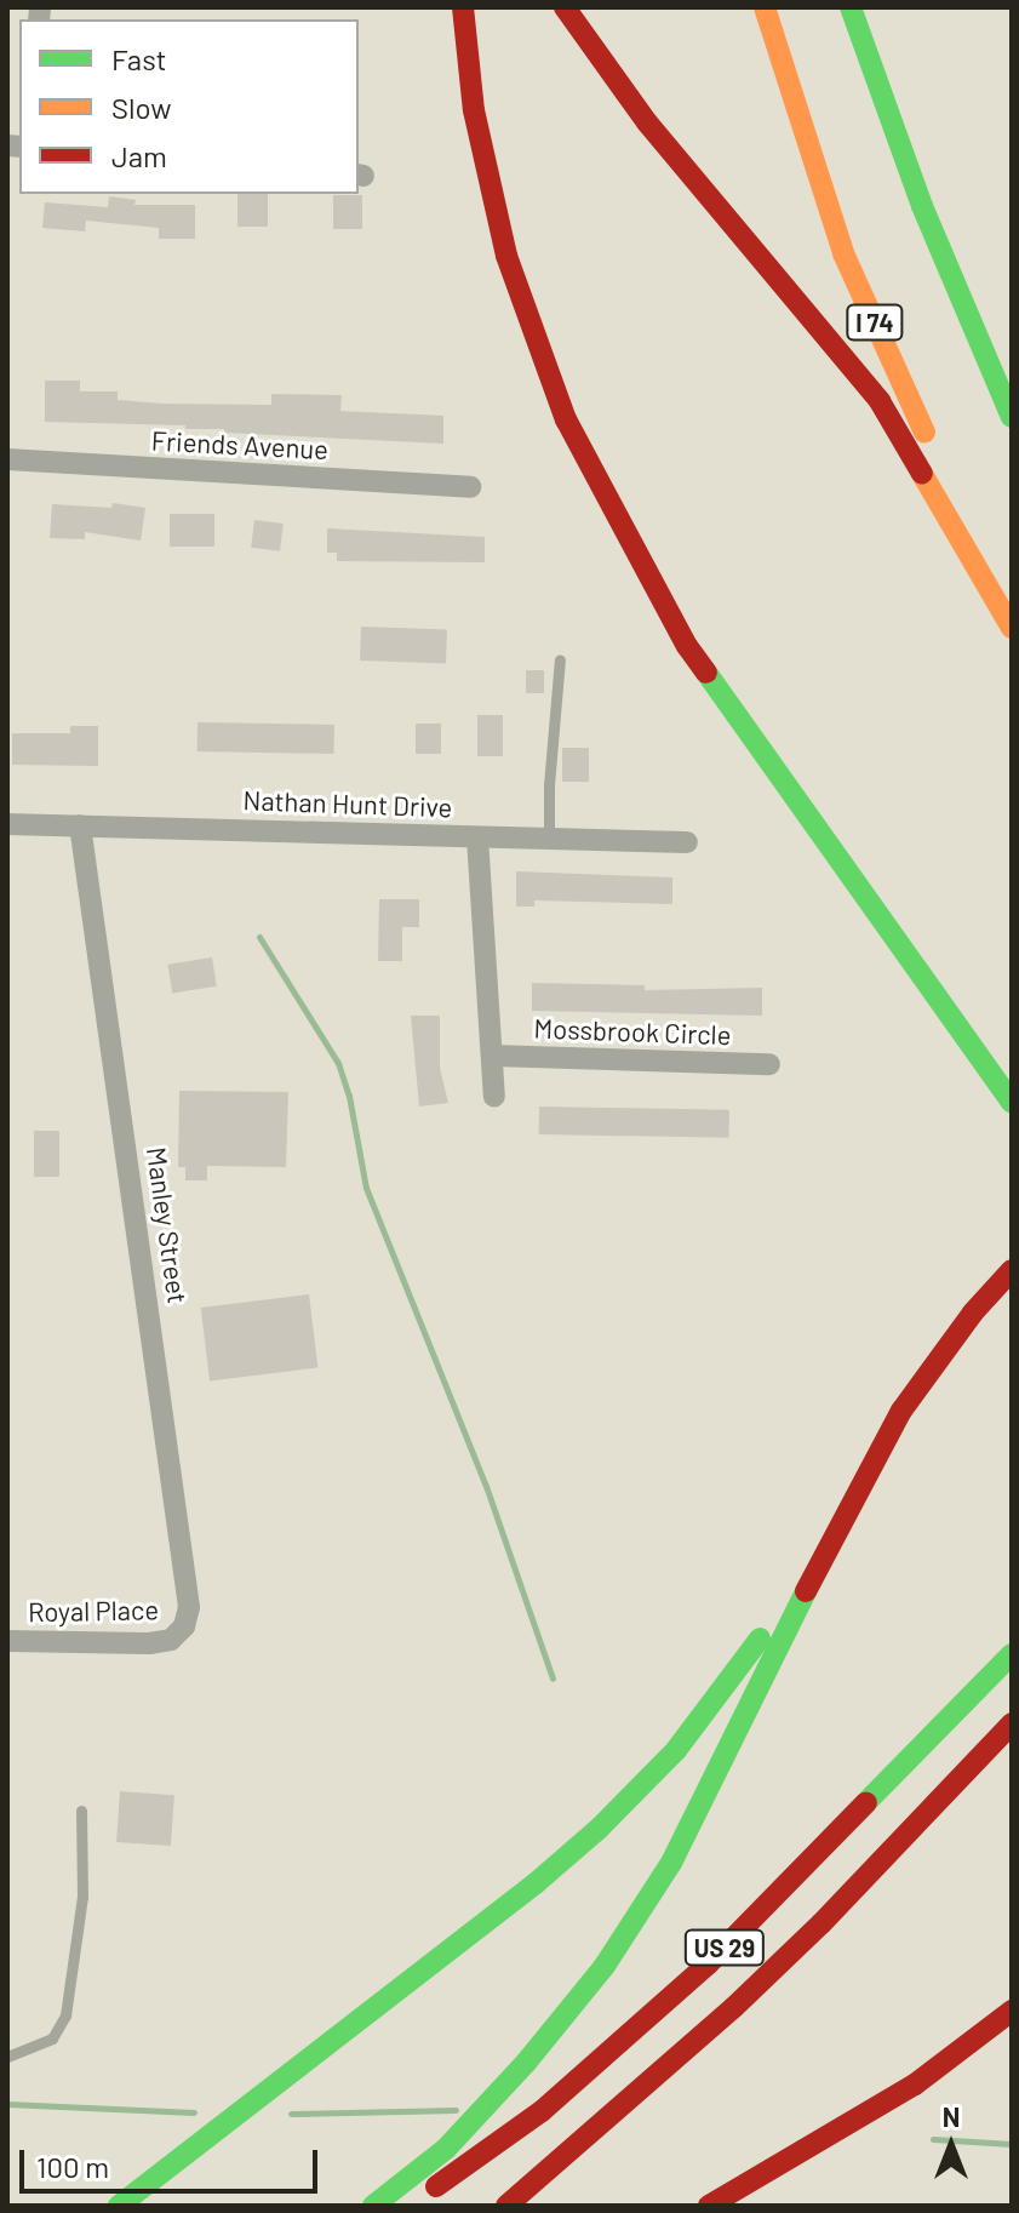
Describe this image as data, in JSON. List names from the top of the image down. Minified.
{"streets":{"highway":["I 74","US 29"],"street":["Friends Avenue","Nathan Hunt Drive","Mossbrook Circle","Manley Street","Royal Place"]},"crossings":[["Nathan Hunt Drive","Manley Street"],["Manley Street","Royal Place"]],"legend":["Fast","Slow","Jam"],"scale_bar":"100 m","north":"top"}
